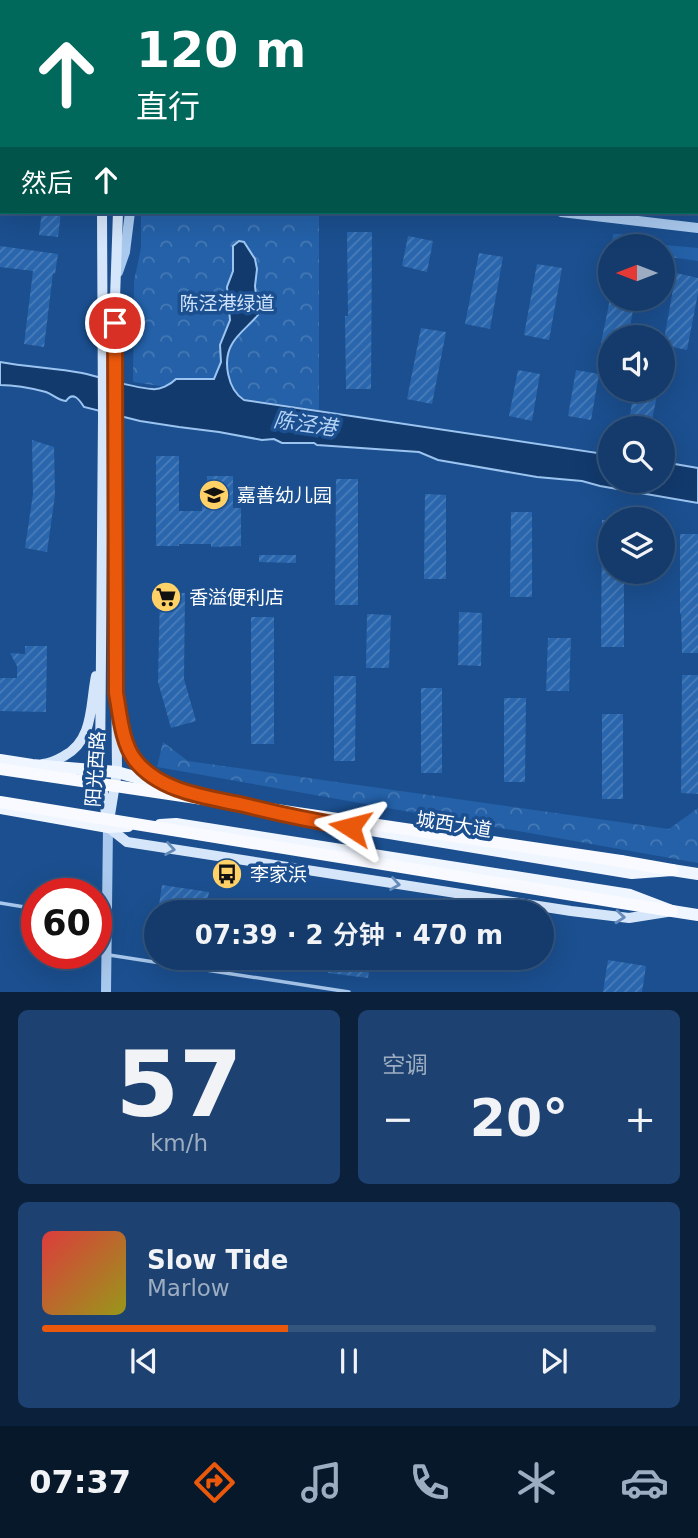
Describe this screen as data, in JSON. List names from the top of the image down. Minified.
{"streets":{"main road":["阳光西路","城西大道"]},"crossings":[["阳光西路","城西大道"]],"water":["陈泾港"],"parks":["陈泾港绿道"],"places":{"school or university":["嘉善幼儿园"],"supermarket":["香溢便利店"],"bus stop":["李家浜"]},"north":"left","page":{"turn":["120 m","直行"],"then":"然后","limit":"60","trip":"07:39 · 2 分钟 · 470 m","tile":[["57","km/h"],"空调"],"heat":["−","20°","+"],"song":["Slow Tide","Marlow"],"tabs":"07:37"}}
